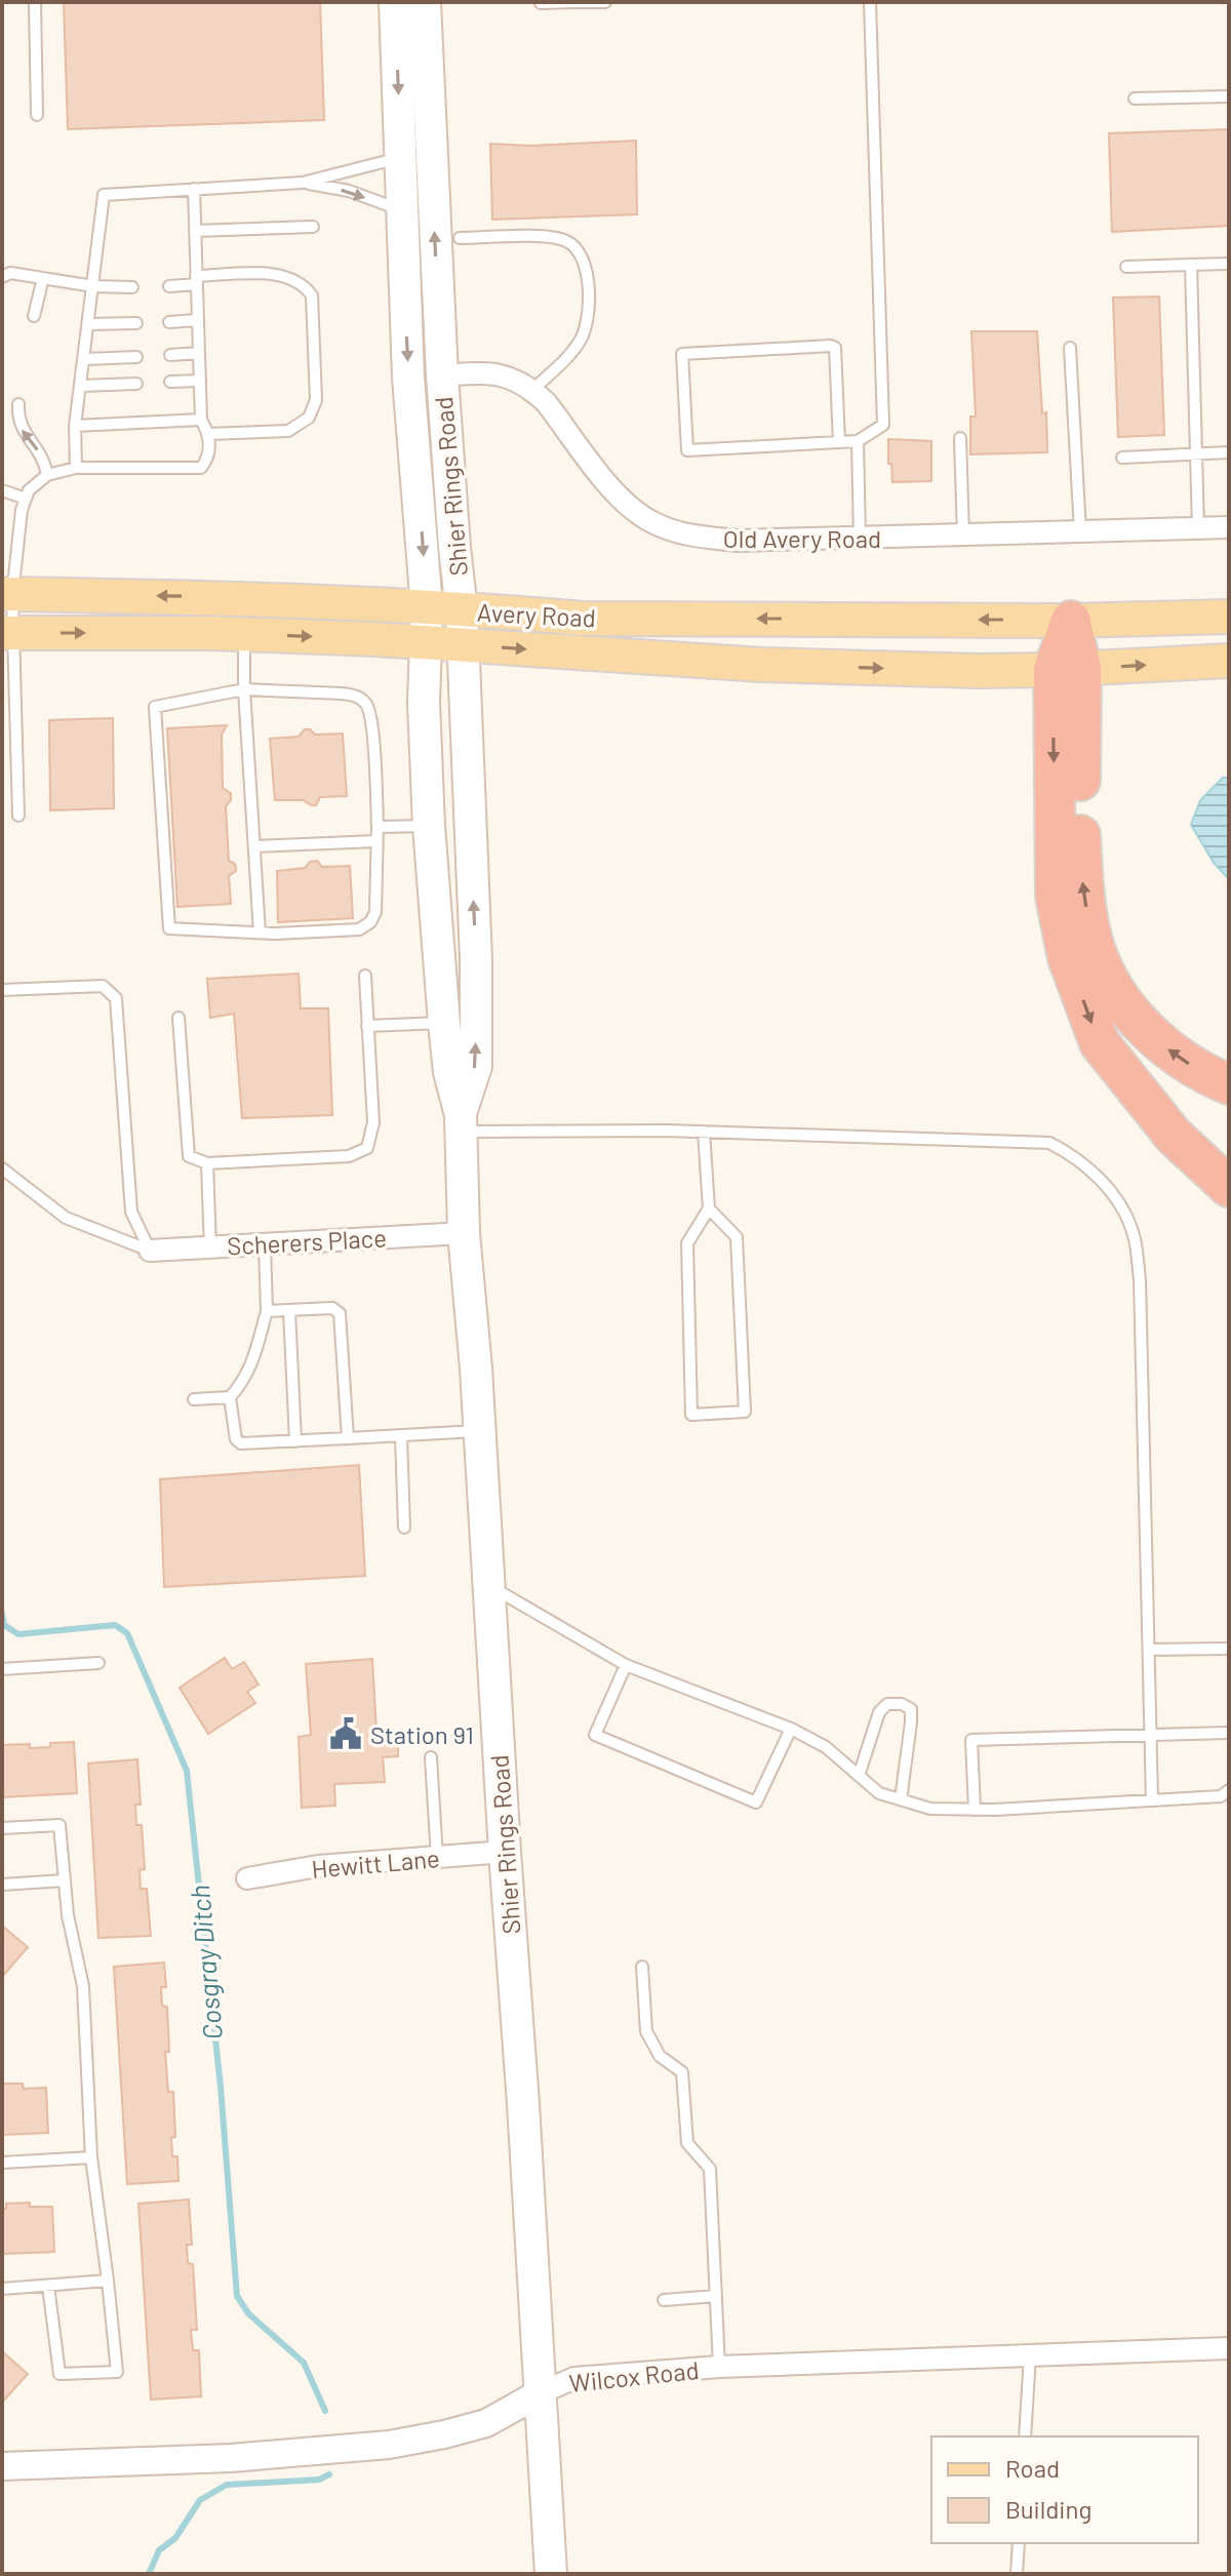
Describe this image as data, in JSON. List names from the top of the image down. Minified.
{"streets":{"main road":["Shier Rings Road","Avery Road"],"street":["Old Avery Road","Scherers Place","Hewitt Lane","Wilcox Road"]},"crossings":[["Shier Rings Road","Old Avery Road"],["Shier Rings Road","Avery Road"],["Shier Rings Road","Scherers Place"],["Shier Rings Road","Hewitt Lane"],["Shier Rings Road","Wilcox Road"]],"water":["Cosgray Ditch"],"places":{"public building":["Station 91"]},"legend":["Road","Building"]}
